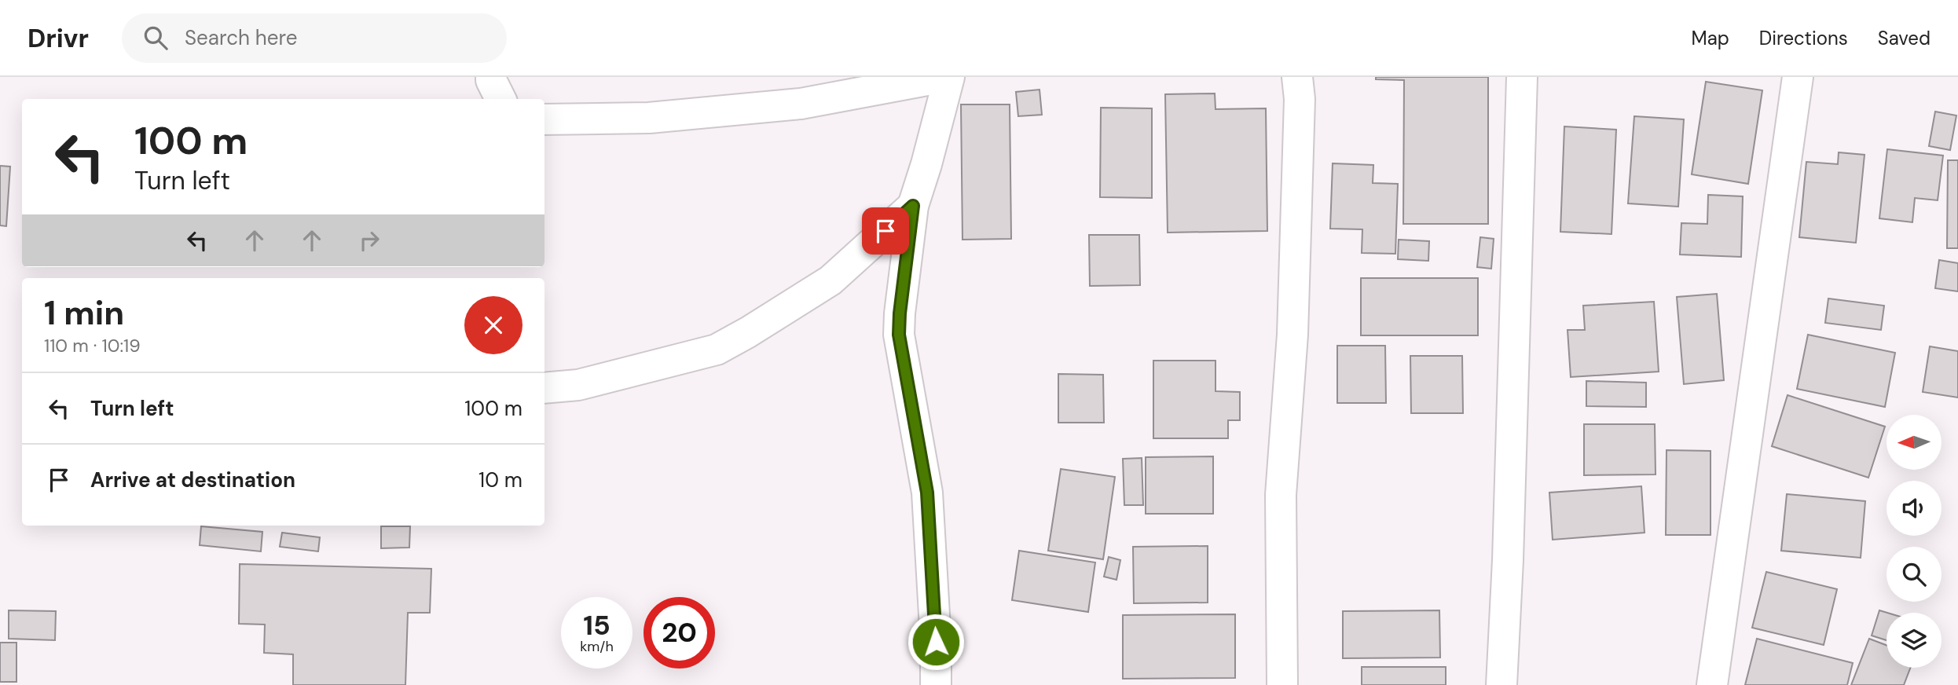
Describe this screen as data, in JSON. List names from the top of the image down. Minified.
{"north":"left","page":{"header":"Drivr","search":"Search here","nav":["Map","Directions","Saved"],"turn":["100 m","Turn left"],"heading":["1 min","110 m · 10:19"],"list":[{"name":"Turn left","value":"100 m"},{"name":"Arrive at destination","value":"10 m"}],"speed":"15 km/h","limit":"20"}}
